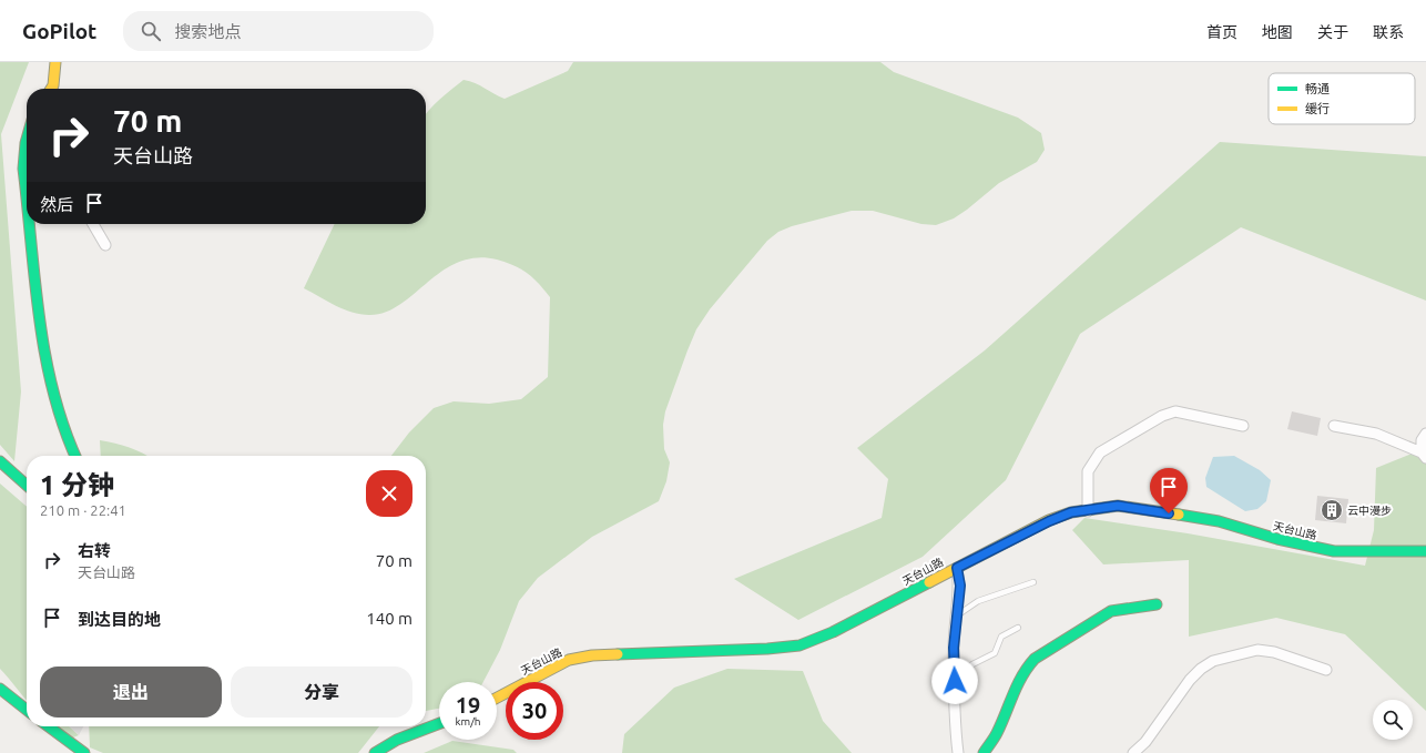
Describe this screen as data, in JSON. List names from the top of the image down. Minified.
{"streets":{"street":["天台山路"]},"places":{"building":["云中漫步"]},"legend":["畅通","缓行"],"page":{"header":"GoPilot","search":"搜索地点","nav":["首页","地图","关于","联系"],"turn":["70 m","天台山路"],"then":"然后","heading":["1 分钟","210 m · 22:41"],"list":[{"name":"右转","note":"天台山路","value":"70 m"},{"name":"到达目的地","value":"140 m"}],"buttons":["退出","分享"],"speed":"19 km/h","limit":"30"}}
